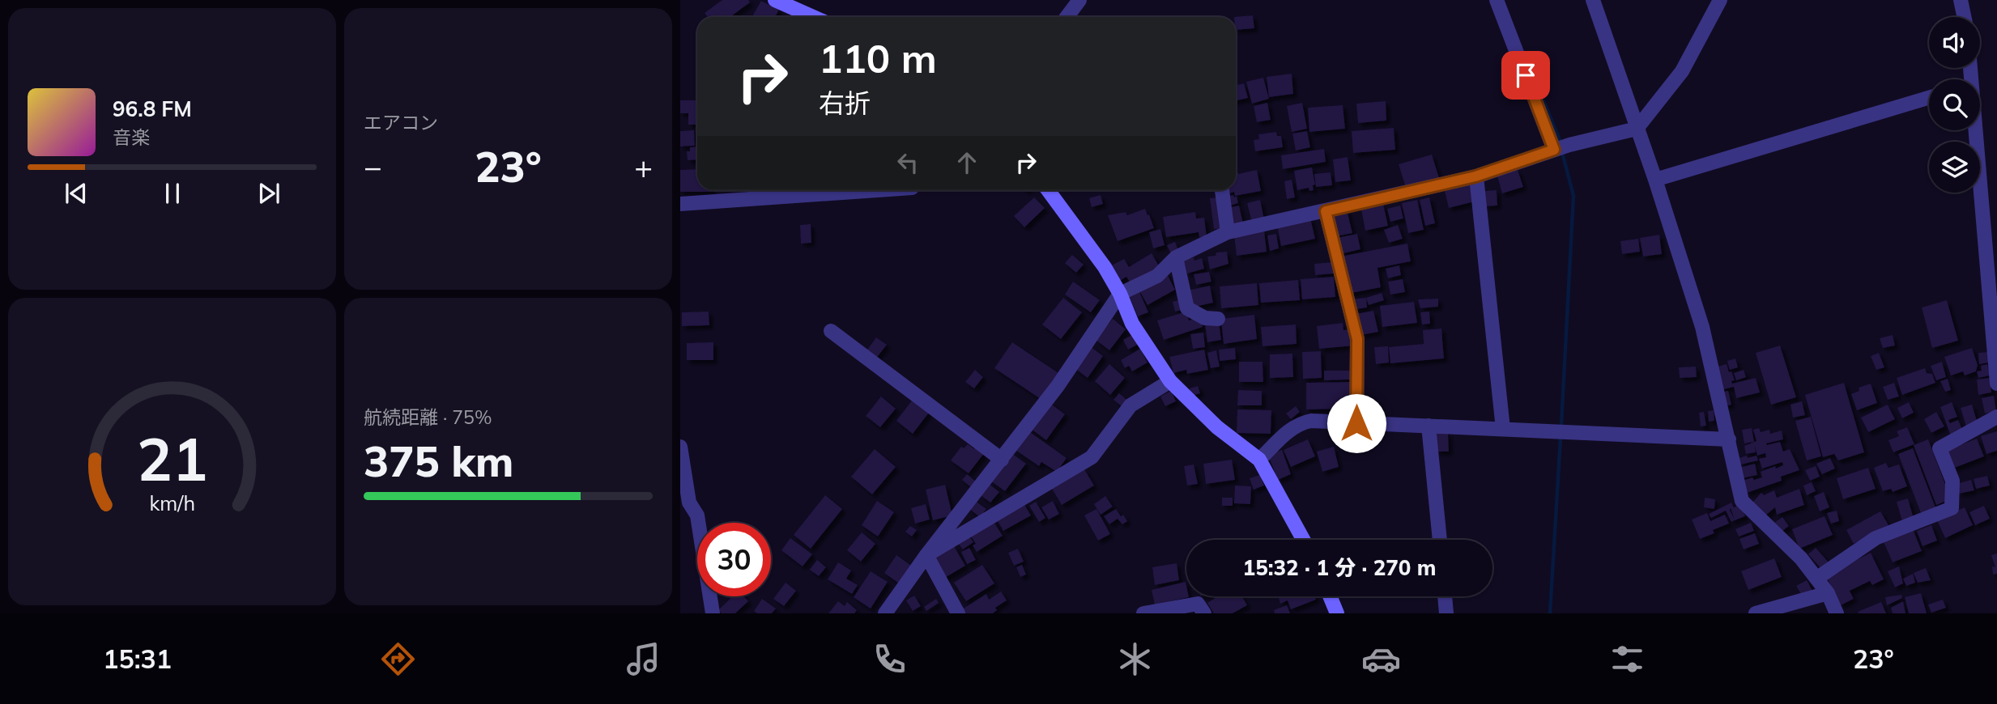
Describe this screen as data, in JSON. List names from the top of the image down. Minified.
{"page":{"tile":["エアコン",["航続距離 · 75%","375 km"]],"turn":["110 m","右折"],"song":["96.8 FM","音楽"],"heat":["−","23°","+"],"limit":"30","trip":"15:32 · 1 分 · 270 m","tabs":["15:31","23°"],"gauge":["21","km/h"]}}
